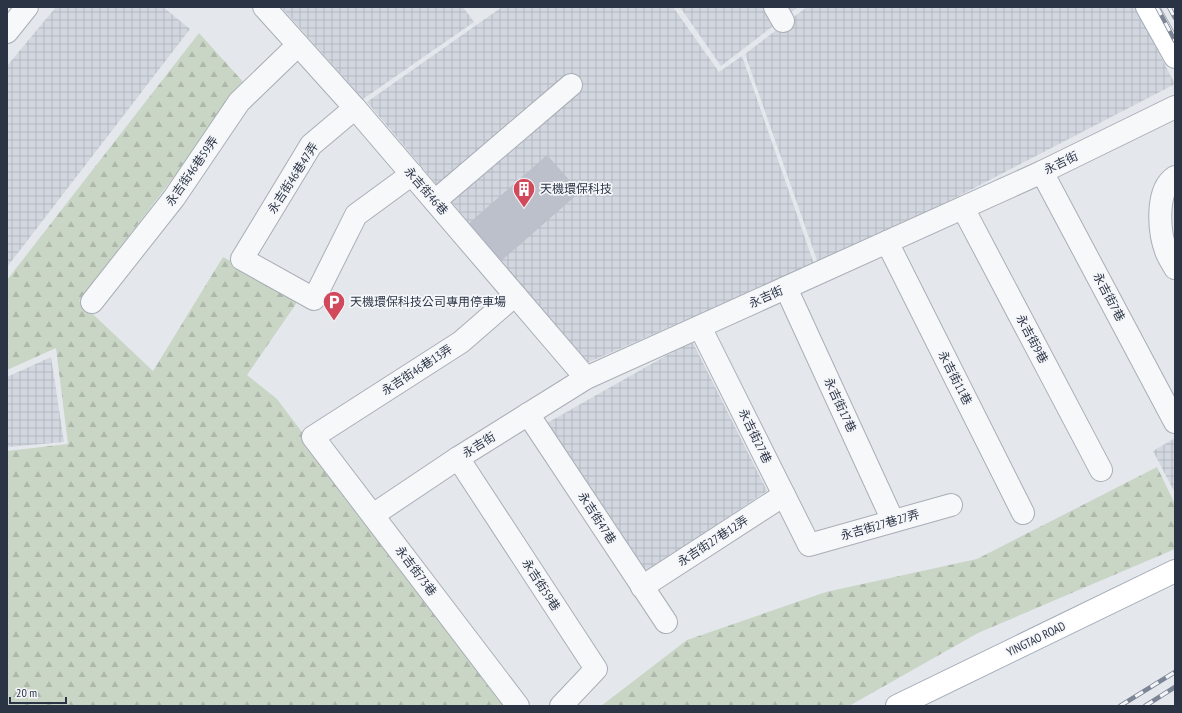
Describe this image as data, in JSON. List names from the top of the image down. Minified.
{"streets":{"main road":["YINGTAO ROAD"],"street":["永吉街","永吉街46巷59弄","永吉街46巷47弄","永吉街46巷","永吉街7巷","永吉街9巷","永吉街46巷13弄","永吉街11巷","永吉街17巷","永吉街27巷","永吉街47巷","永吉街27巷27弄","永吉街27巷12弄","永吉街73巷","永吉街59巷"]},"crossings":[["永吉街","永吉街46巷"],["永吉街","永吉街7巷"],["永吉街","永吉街9巷"],["永吉街","永吉街11巷"],["永吉街","永吉街17巷"],["永吉街","永吉街27巷"],["永吉街","永吉街47巷"],["永吉街","永吉街73巷"],["永吉街","永吉街59巷"],["永吉街46巷59弄","永吉街46巷"],["永吉街46巷47弄","永吉街46巷"],["永吉街46巷","永吉街46巷13弄"],["永吉街46巷13弄","永吉街73巷"],["永吉街17巷","永吉街27巷27弄"],["永吉街27巷","永吉街27巷27弄"],["永吉街27巷","永吉街27巷12弄"],["永吉街47巷","永吉街27巷12弄"]],"places":{"building":["天機環保科技"],"parking":["天機環保科技公司專用停車場"]},"scale_bar":"20 m"}
